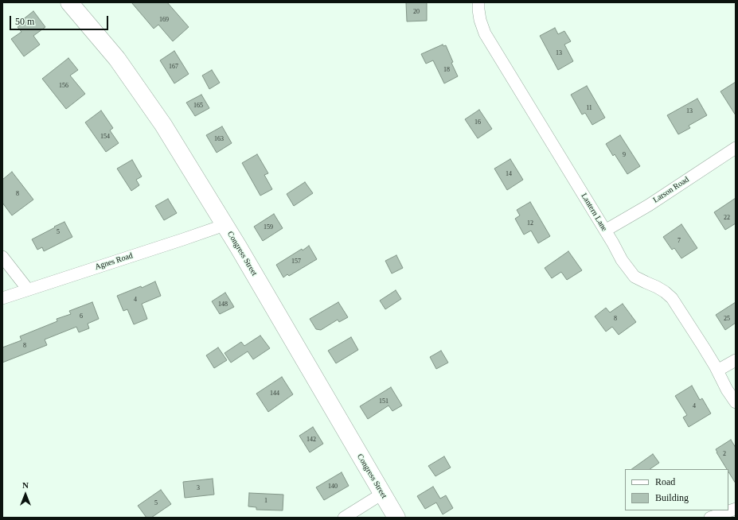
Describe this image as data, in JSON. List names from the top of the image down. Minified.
{"streets":{"main road":["Congress Street"],"street":["Larson Road","Lantern Lane","Agnes Road"]},"crossings":[["Larson Road","Lantern Lane"],["Congress Street","Agnes Road"]],"house_numbers":["20","169","13","167","18","156","165","11","13","16","154","163","9","14","8","22","12","159","5","7","157","4","148","6","8","25","8","144","151","4","142","2","140","3","1","5"],"legend":["Road","Building"],"scale_bar":"50 m","north":"top"}
